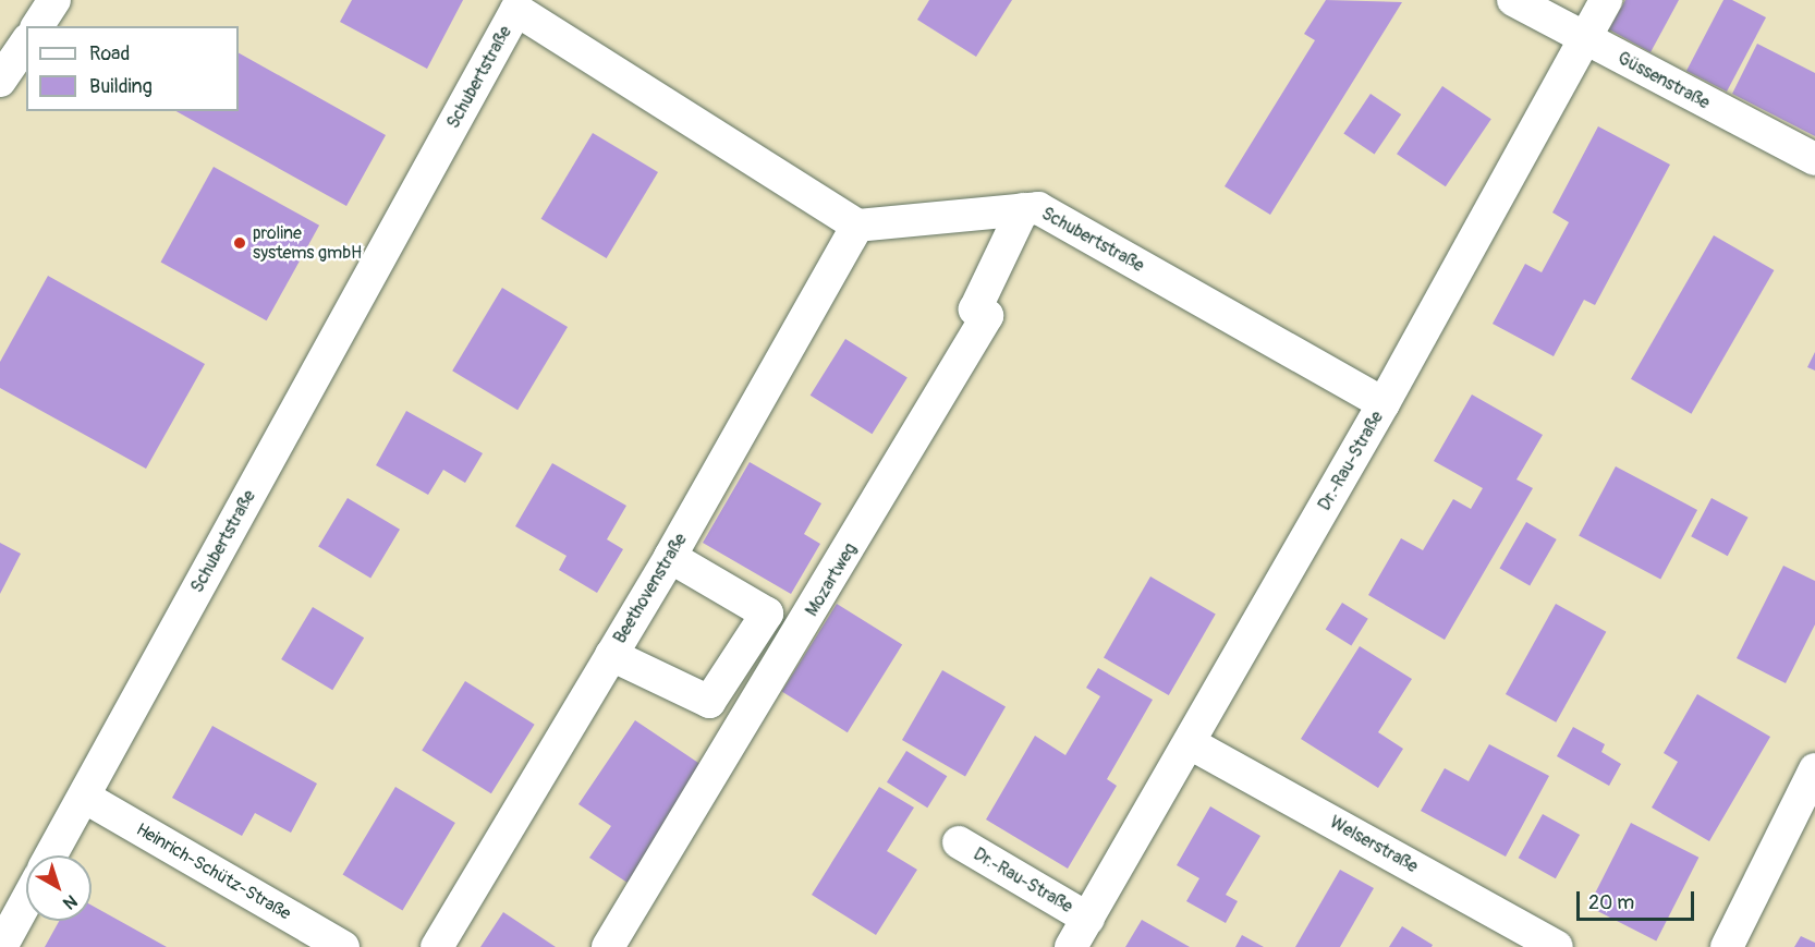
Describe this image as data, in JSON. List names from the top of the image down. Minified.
{"streets":{"street":["Schubertstraße","Güssenstraße","Dr.-Rau-Straße","Mozartweg","Beethovenstraße","Welserstraße","Heinrich-Schütz-Straße"]},"crossings":[["Schubertstraße","Dr.-Rau-Straße"],["Schubertstraße","Mozartweg"],["Schubertstraße","Beethovenstraße"],["Schubertstraße","Heinrich-Schütz-Straße"],["Güssenstraße","Dr.-Rau-Straße"],["Dr.-Rau-Straße","Welserstraße"]],"places":["proline systems gmbH"],"legend":["Road","Building"],"scale_bar":"20 m","north":"bottom right"}
